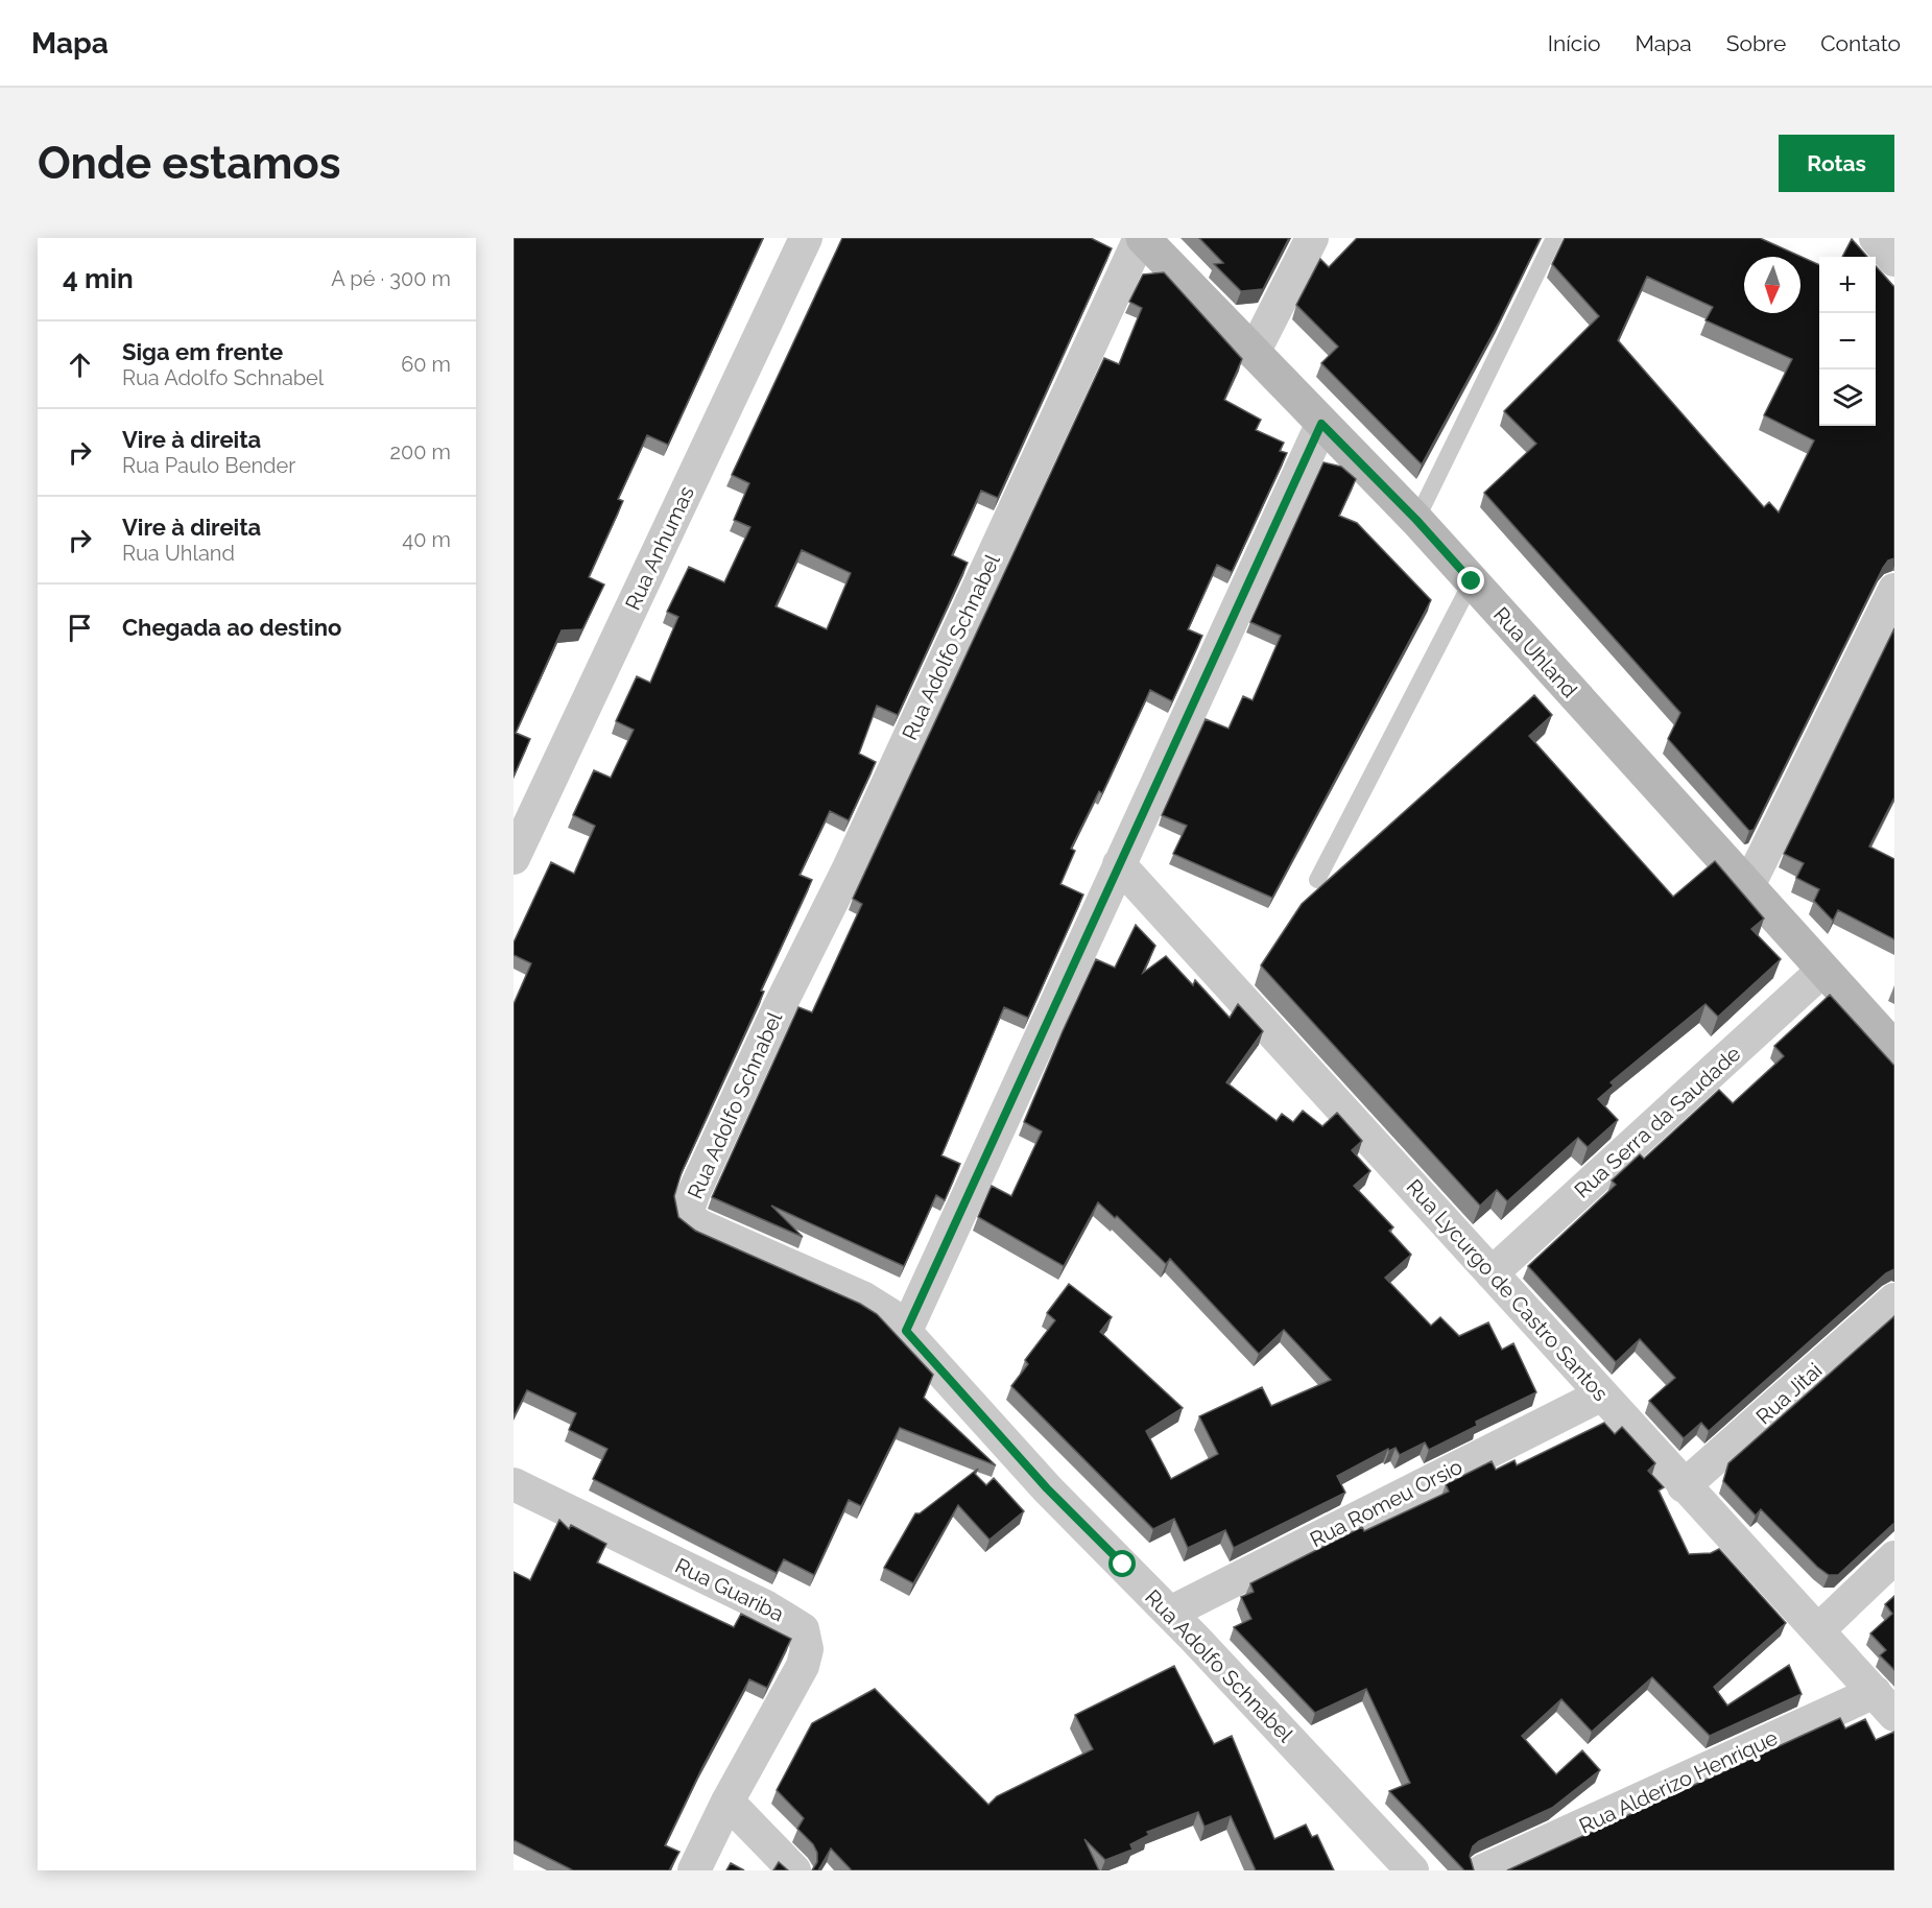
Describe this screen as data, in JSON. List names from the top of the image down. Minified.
{"streets":{"street":["Rua Anhumas","Rua Adolfo Schnabel","Rua Uhland","Rua Serra da Saudade","Rua Lycurgo de Castro Santos","Rua Jitai","Rua Romeu Orsio","Rua Guariba","Rua Alderizo Henrique"]},"crossings":[["Rua Adolfo Schnabel","Rua Uhland"],["Rua Adolfo Schnabel","Rua Romeu Orsio"],["Rua Uhland","Rua Serra da Saudade"],["Rua Serra da Saudade","Rua Lycurgo de Castro Santos"],["Rua Lycurgo de Castro Santos","Rua Jitai"],["Rua Lycurgo de Castro Santos","Rua Romeu Orsio"],["Rua Lycurgo de Castro Santos","Rua Alderizo Henrique"]],"north":"bottom","page":{"header":"Mapa","nav":["Início","Mapa","Sobre","Contato"],"buttons":"Rotas","title":"Onde estamos","heading":["4 min","A pé · 300 m"],"map_buttons":["+","−"],"list":[["Siga em frente","Rua Adolfo Schnabel","60 m"],["Vire à direita","Rua Paulo Bender","200 m"],["Vire à direita","Rua Uhland","40 m"],"Chegada ao destino"]}}
